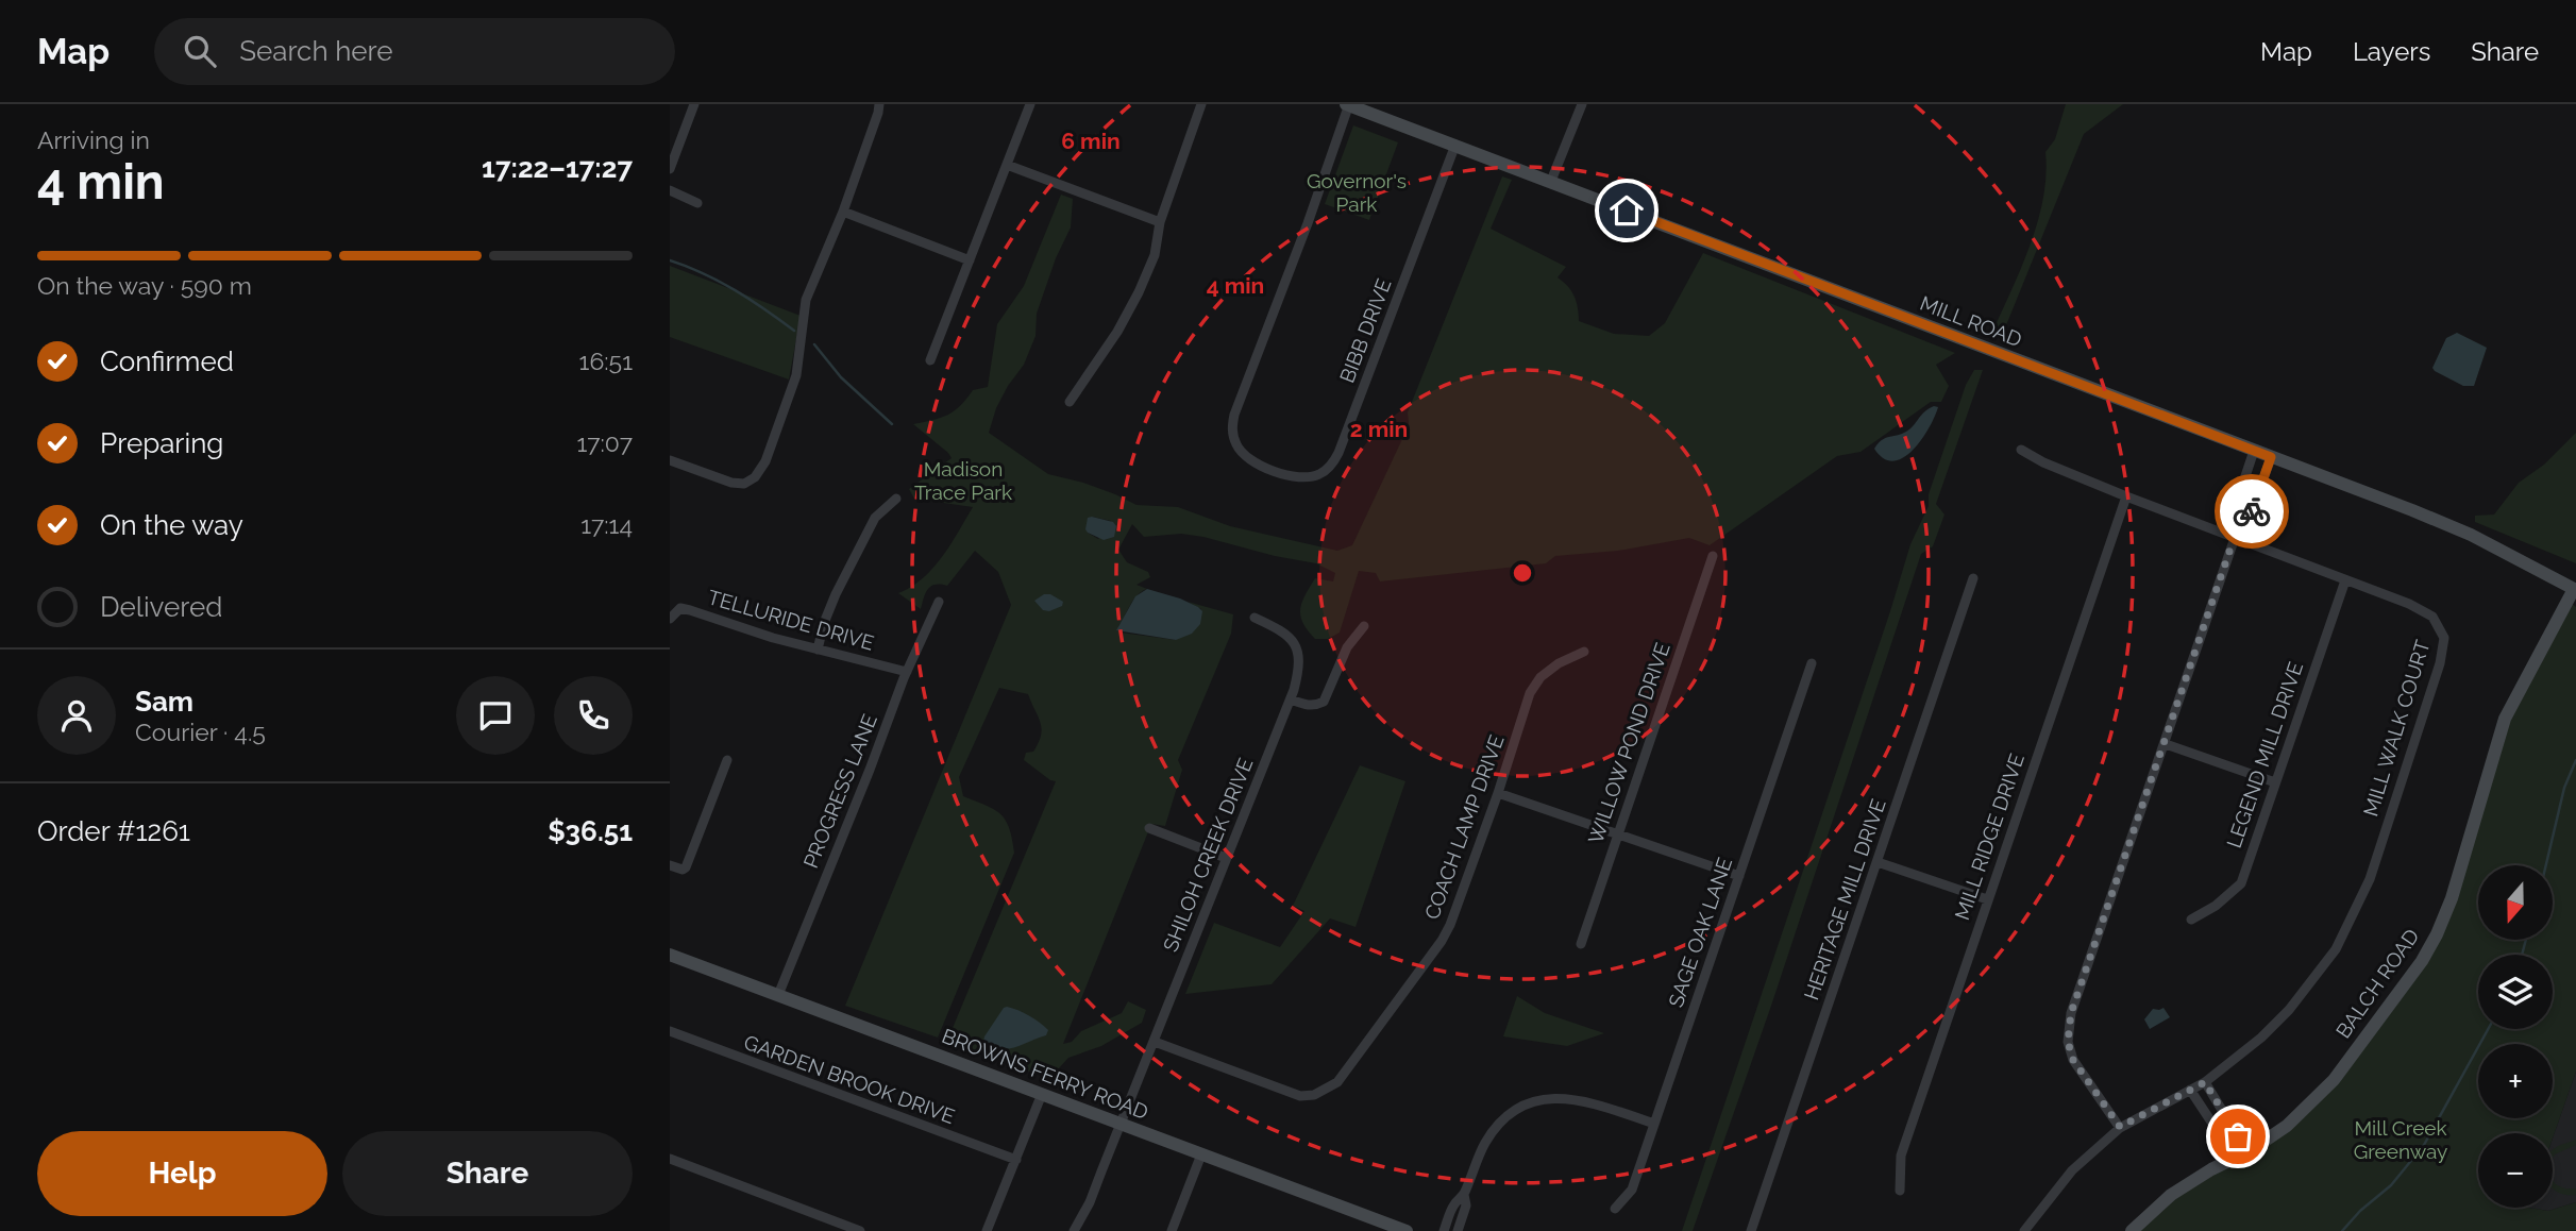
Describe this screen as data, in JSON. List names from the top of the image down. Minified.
{"streets":{"street":["MILL ROAD","BIBB DRIVE","TELLURIDE DRIVE","MILL WALK COURT","WILLOW POND DRIVE","LEGEND MILL DRIVE","PROGRESS LANE","COACH LAMP DRIVE","MILL RIDGE DRIVE","SHILOH CREEK DRIVE","HERITAGE MILL DRIVE","SAGE OAK LANE","BALCH ROAD","BROWNS FERRY ROAD","GARDEN BROOK DRIVE"]},"crossings":[["MILL ROAD","BIBB DRIVE"],["MILL ROAD","BALCH ROAD"],["TELLURIDE DRIVE","PROGRESS LANE"],["MILL WALK COURT","LEGEND MILL DRIVE"],["MILL WALK COURT","MILL RIDGE DRIVE"],["PROGRESS LANE","BROWNS FERRY ROAD"],["COACH LAMP DRIVE","SHILOH CREEK DRIVE"],["SHILOH CREEK DRIVE","BROWNS FERRY ROAD"]],"parks":["Governor's Park","Madison Trace Park","Mill Creek Greenway"],"north":"bottom","page":{"header":"Map","search":"Search here","nav":["Map","Layers","Share"],"heading":["4 min","Arriving in","17:22–17:27"],"panel":["Sam","Courier · 4.5","Order #1261","$36.51"],"bar":"On the way · 590 m","list":[["Confirmed","16:51"],["Preparing","17:07"],["On the way","17:14"],"Delivered"],"map_buttons":["+","−"],"buttons":["Help","Share"]},"rings":["6 min","4 min","2 min"]}
